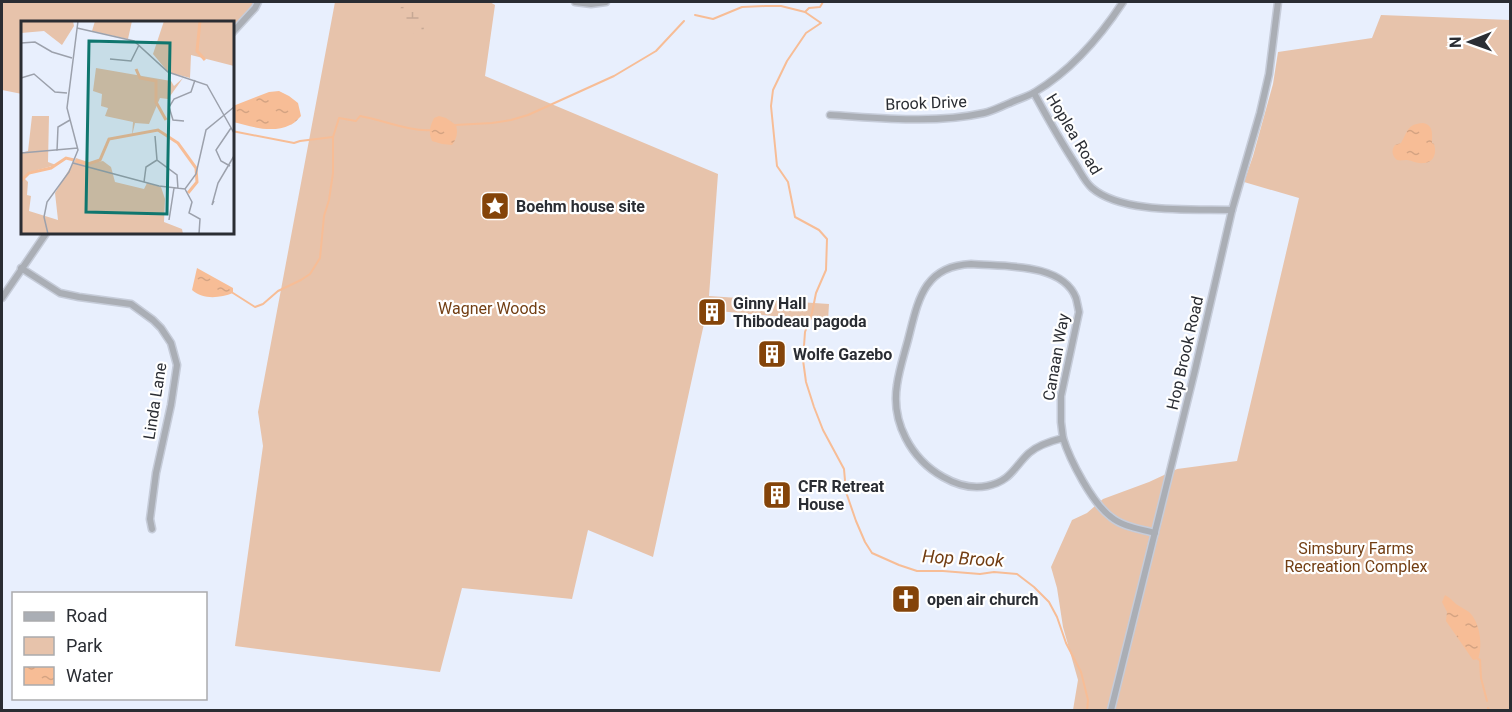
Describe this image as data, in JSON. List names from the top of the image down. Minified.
{"streets":{"street":["Brook Drive","Hoplea Road","Hop Brook Road","Canaan Way","Linda Lane"]},"crossings":[["Brook Drive","Hoplea Road"],["Hoplea Road","Hop Brook Road"],["Hop Brook Road","Canaan Way"]],"water":["Hop Brook"],"parks":["Wagner Woods","Simsbury Farms Recreation Complex"],"places":{"place":["Boehm house site"],"building":["Ginny Hall Thibodeau pagoda","Wolfe Gazebo","CFR Retreat House"],"church":["open air church"]},"legend":["Road","Park","Water"],"north":"left"}
